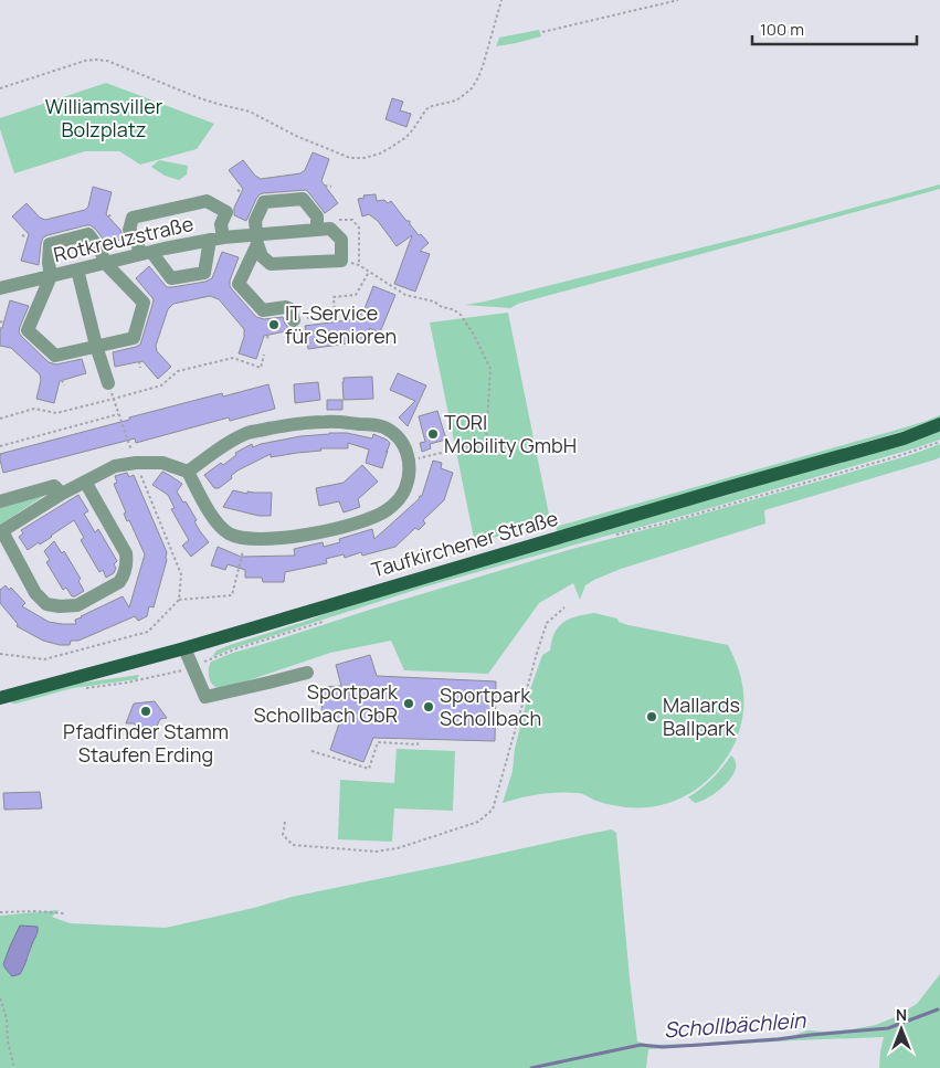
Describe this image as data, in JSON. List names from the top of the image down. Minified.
{"streets":{"main road":["Taufkirchener Straße"],"street":["Rotkreuzstraße"]},"water":["Schollbächlein"],"parks":["Williamsviller Bolzplatz"],"places":["IT-Service für Senioren","TORI Mobility GmbH","Sportpark Schollbach GbR","Sportpark Schollbach","Pfadfinder Stamm Staufen Erding","Mallards Ballpark"],"scale_bar":"100 m","north":"top"}
